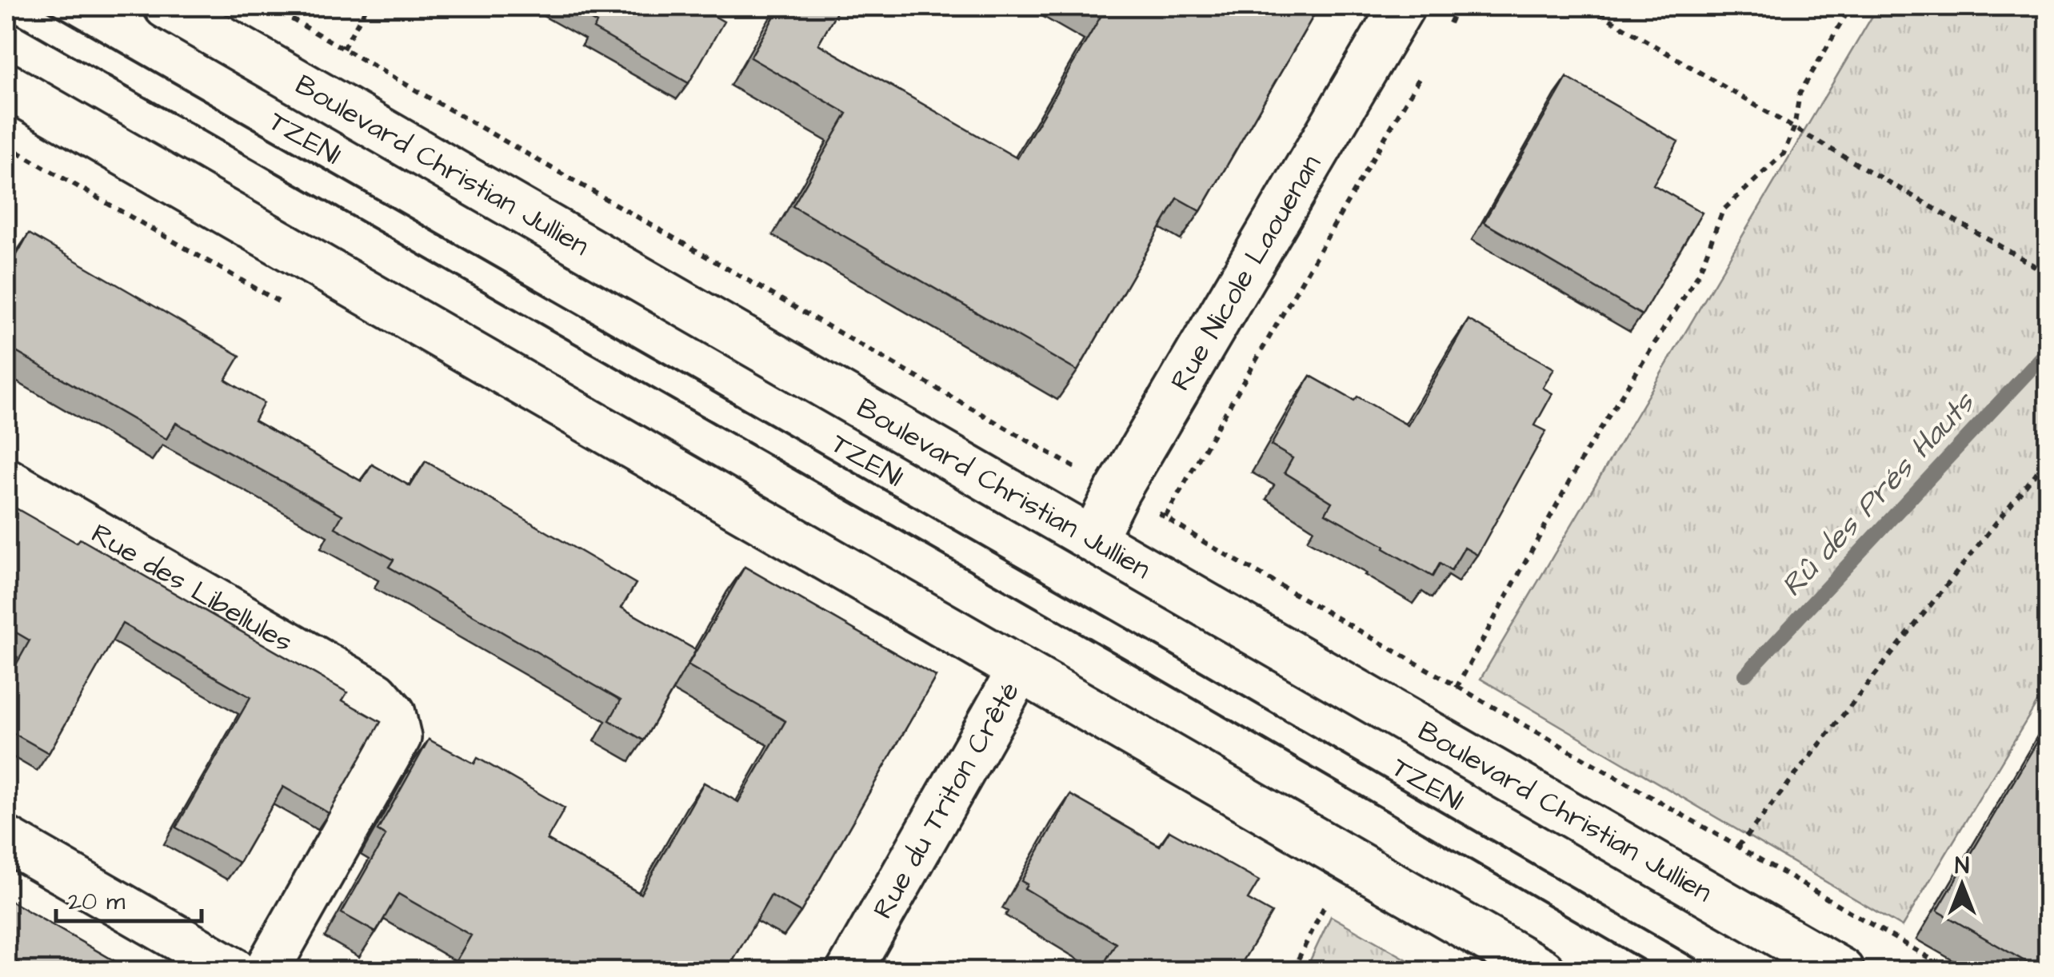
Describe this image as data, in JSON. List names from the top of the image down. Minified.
{"streets":{"street":["Boulevard Christian Jullien","Rue Nicole Laouenan","Rue des Libellules","Rue du Triton Crêté"],"lane":["TZEN1"]},"crossings":[["Boulevard Christian Jullien","Rue Nicole Laouenan"]],"water":["Rû des Prés Hauts"],"scale_bar":"20 m","north":"top"}
